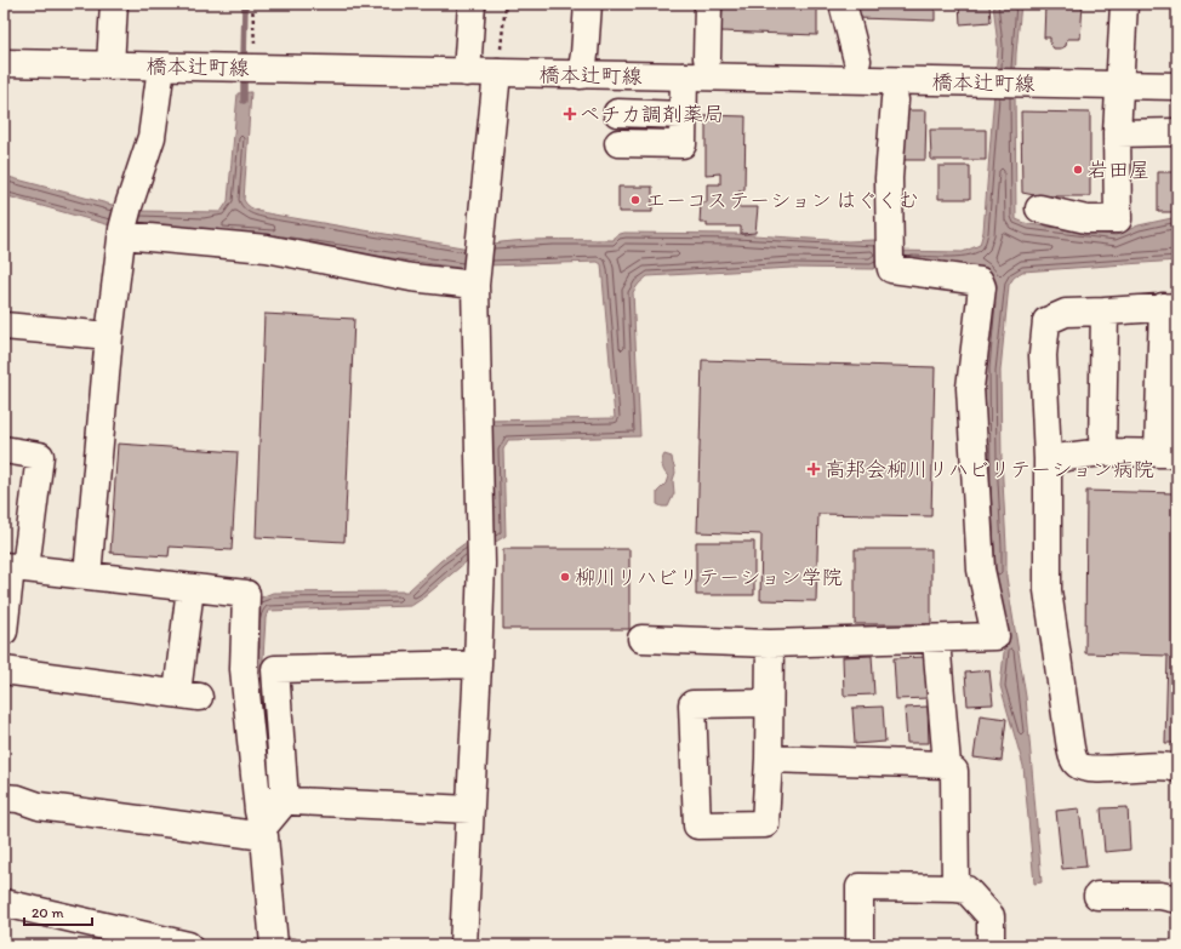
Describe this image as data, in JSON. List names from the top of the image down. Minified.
{"streets":{"street":["橋本辻町線"]},"places":{"health":["ペチカ調剤薬局","高邦会柳川リハビリテーション病院"],"other":["岩田屋","エーコステーション はぐくむ","柳川リハビリテーション学院"]},"scale_bar":"20 m"}
